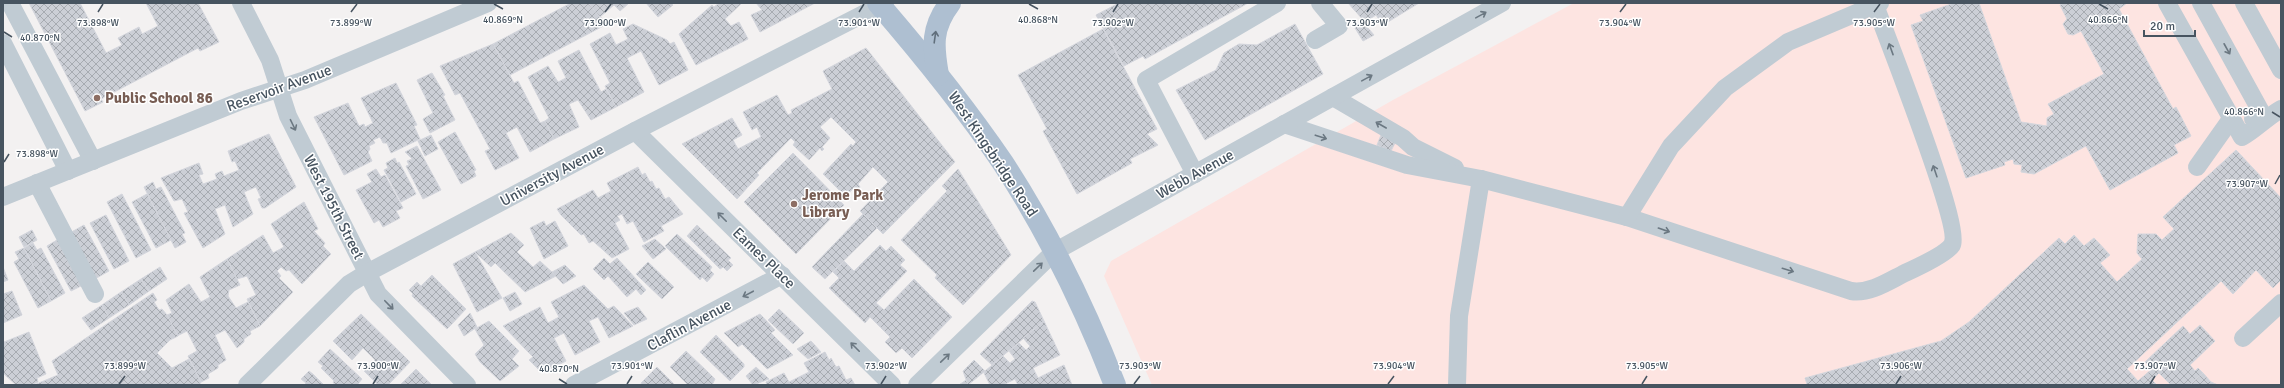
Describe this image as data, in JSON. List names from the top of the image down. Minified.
{"streets":{"main road":["West Kingsbridge Road"],"street":["Reservoir Avenue","Webb Avenue","University Avenue","West 195th Street","Eames Place","Claflin Avenue"]},"crossings":[["Reservoir Avenue","West 195th Street"],["West Kingsbridge Road","Webb Avenue"],["West Kingsbridge Road","University Avenue"],["University Avenue","West 195th Street"],["University Avenue","Eames Place"],["Eames Place","Claflin Avenue"]],"one_way":["Webb Avenue","West 195th Street","Eames Place","Claflin Avenue"],"places":["Public School 86","Jerome Park Library"],"scale_bar":"20 m","coordinates":["40.869°N","40.868°N","40.866°N","73.898°W","73.899°W","73.900°W","73.901°W","73.902°W","73.903°W","73.904°W","73.905°W","40.870°N","73.907°W","73.906°W"]}
